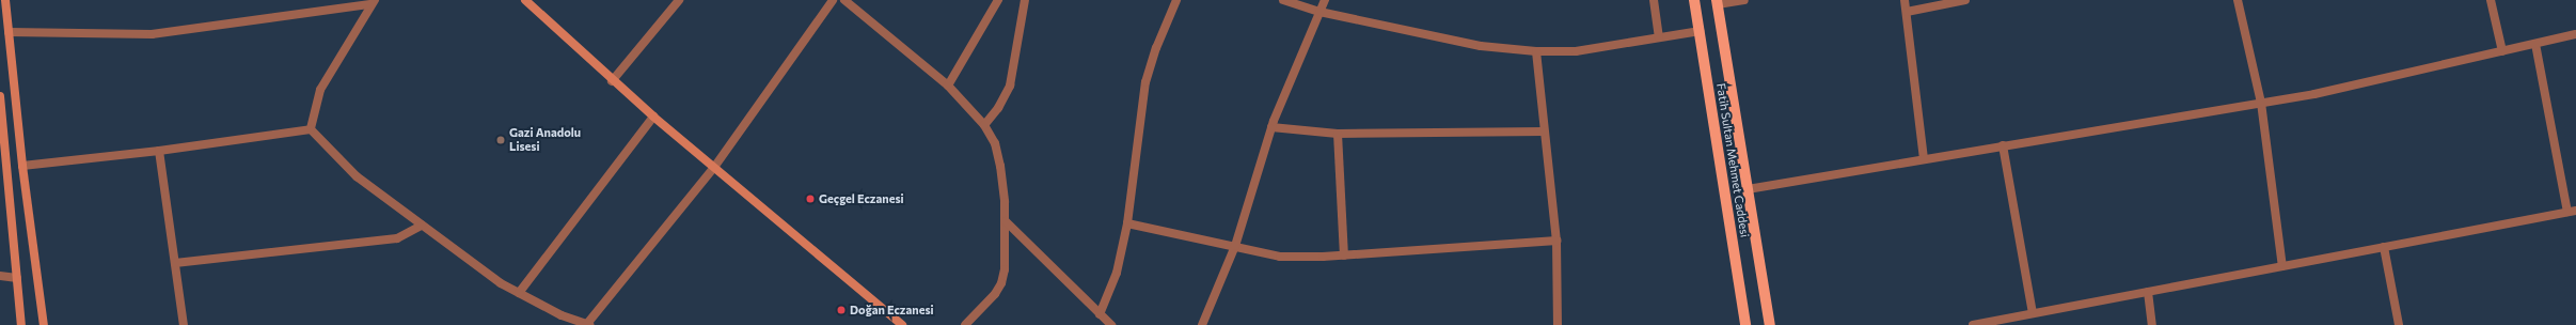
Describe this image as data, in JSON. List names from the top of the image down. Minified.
{"streets":{"main road":["Fatih Sultan Mehmet Caddesi"]},"places":["Gazi Anadolu Lisesi","Geçgel Eczanesi","Doğan Eczanesi"]}
